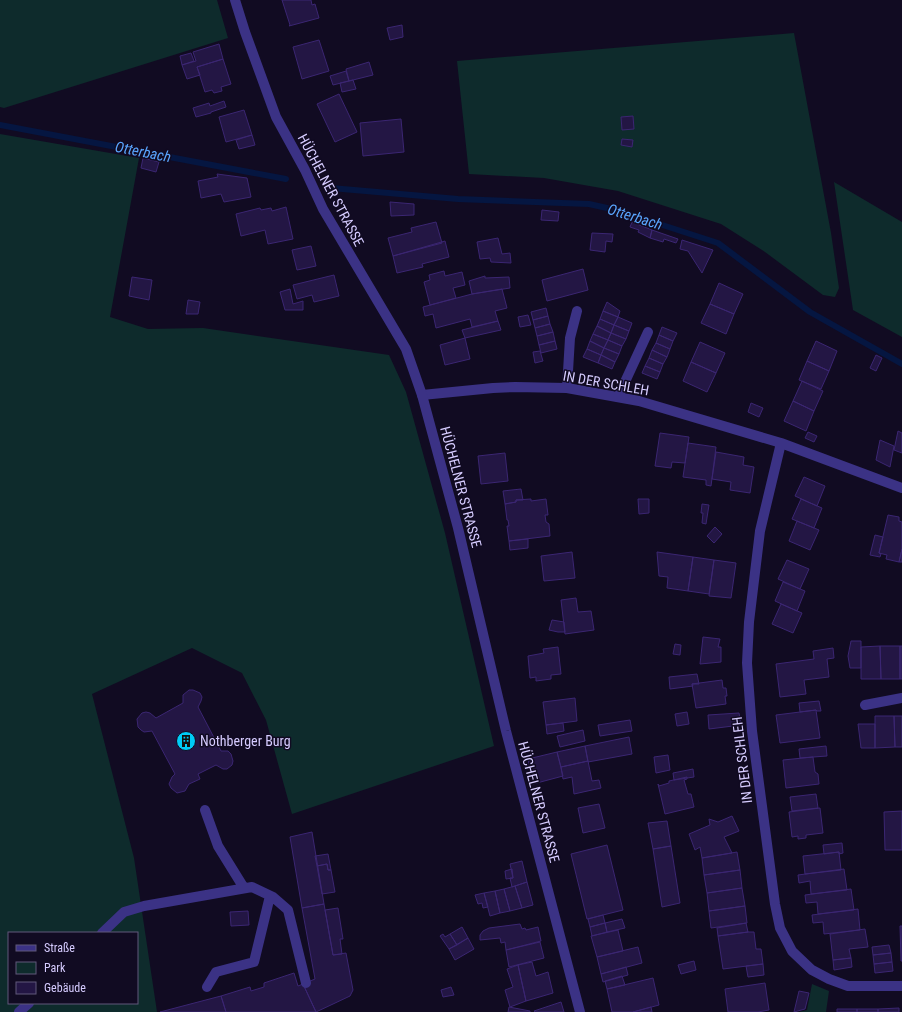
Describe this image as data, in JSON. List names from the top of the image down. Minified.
{"streets":{"street":["HÜCHELNER STRASSE","IN DER SCHLEH"]},"crossings":[["HÜCHELNER STRASSE","IN DER SCHLEH"]],"water":["Otterbach"],"places":{"building":["Nothberger Burg"]},"legend":["Straße","Park","Gebäude"]}
